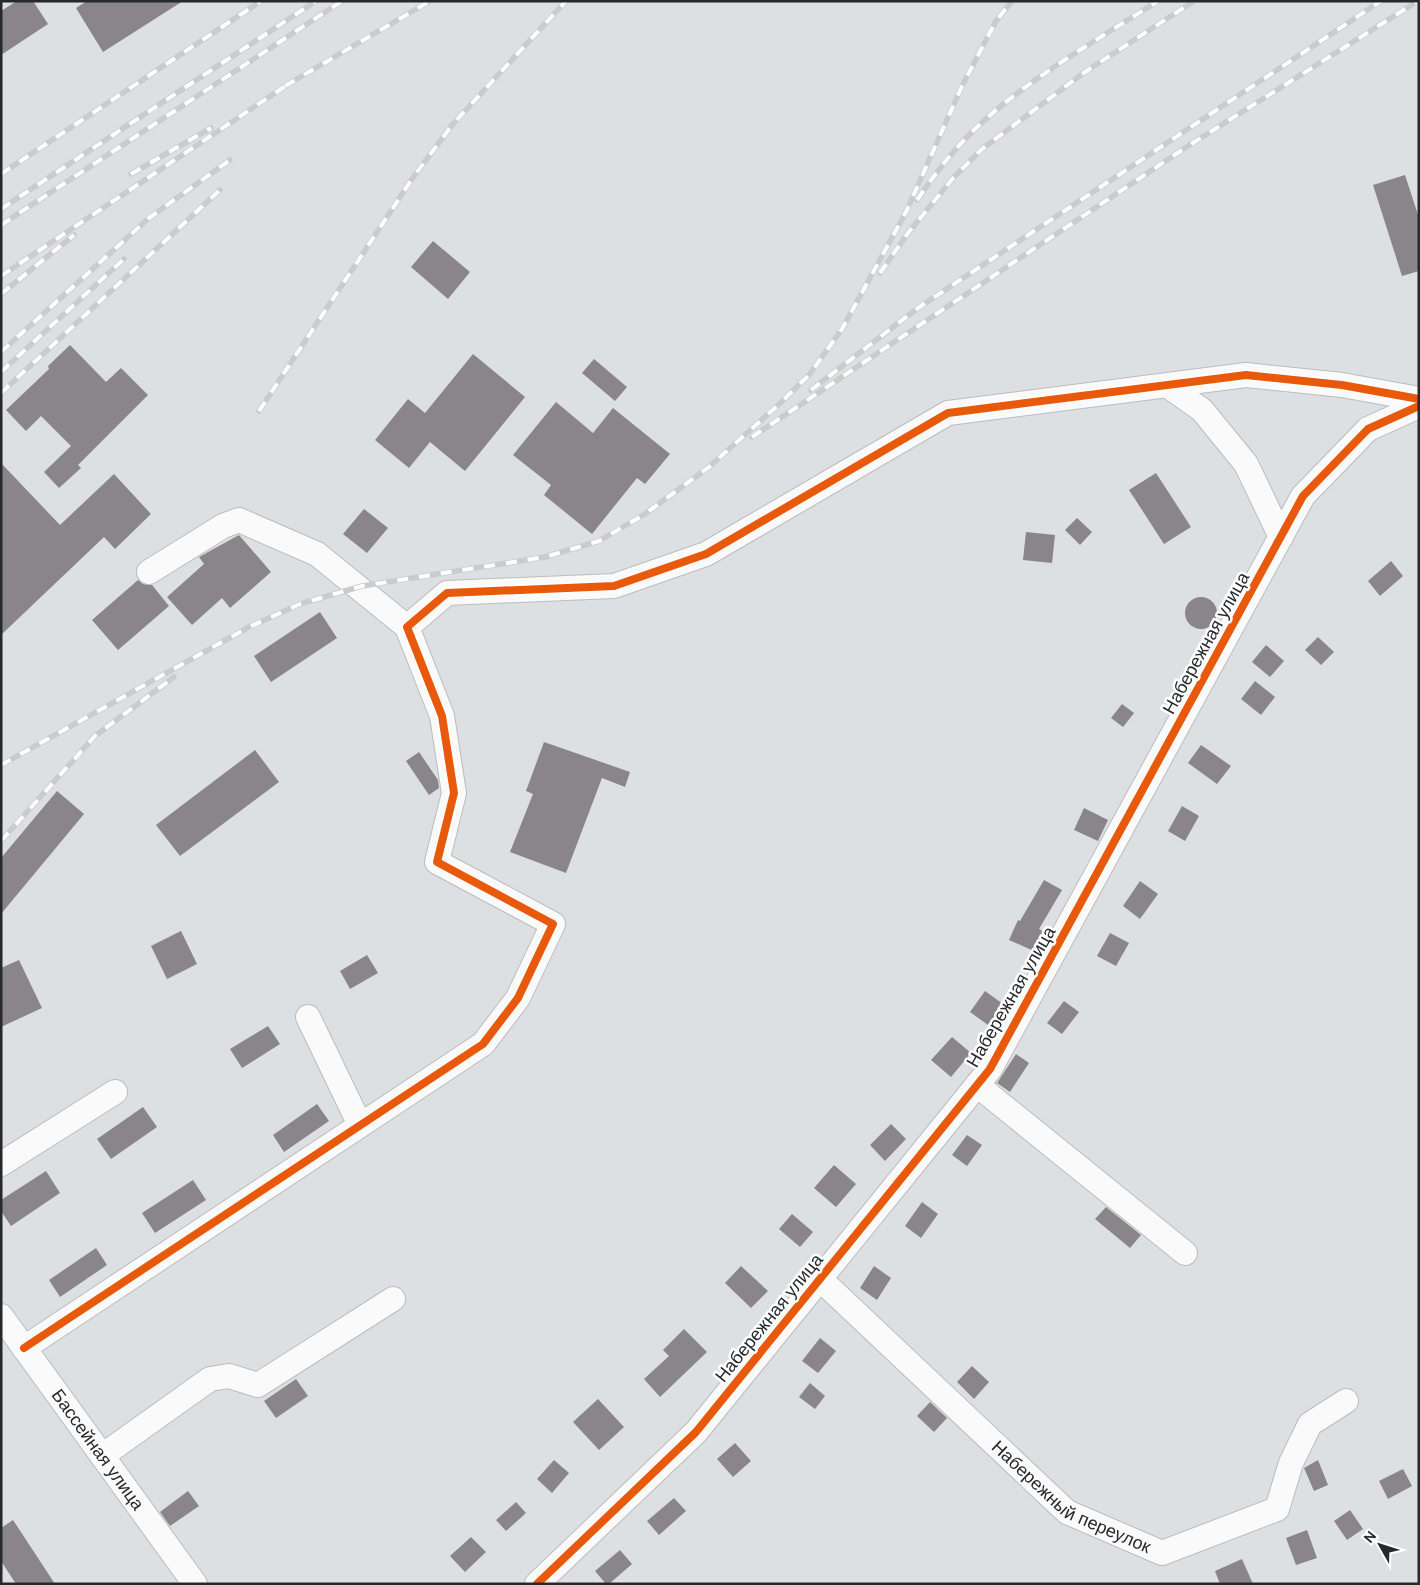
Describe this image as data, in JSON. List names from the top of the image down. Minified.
{"streets":{"street":["Набережная улица","Бассейная улица","Набережный переулок"]},"crossings":[["Набережная улица","Набережный переулок"]],"north":"top left"}
